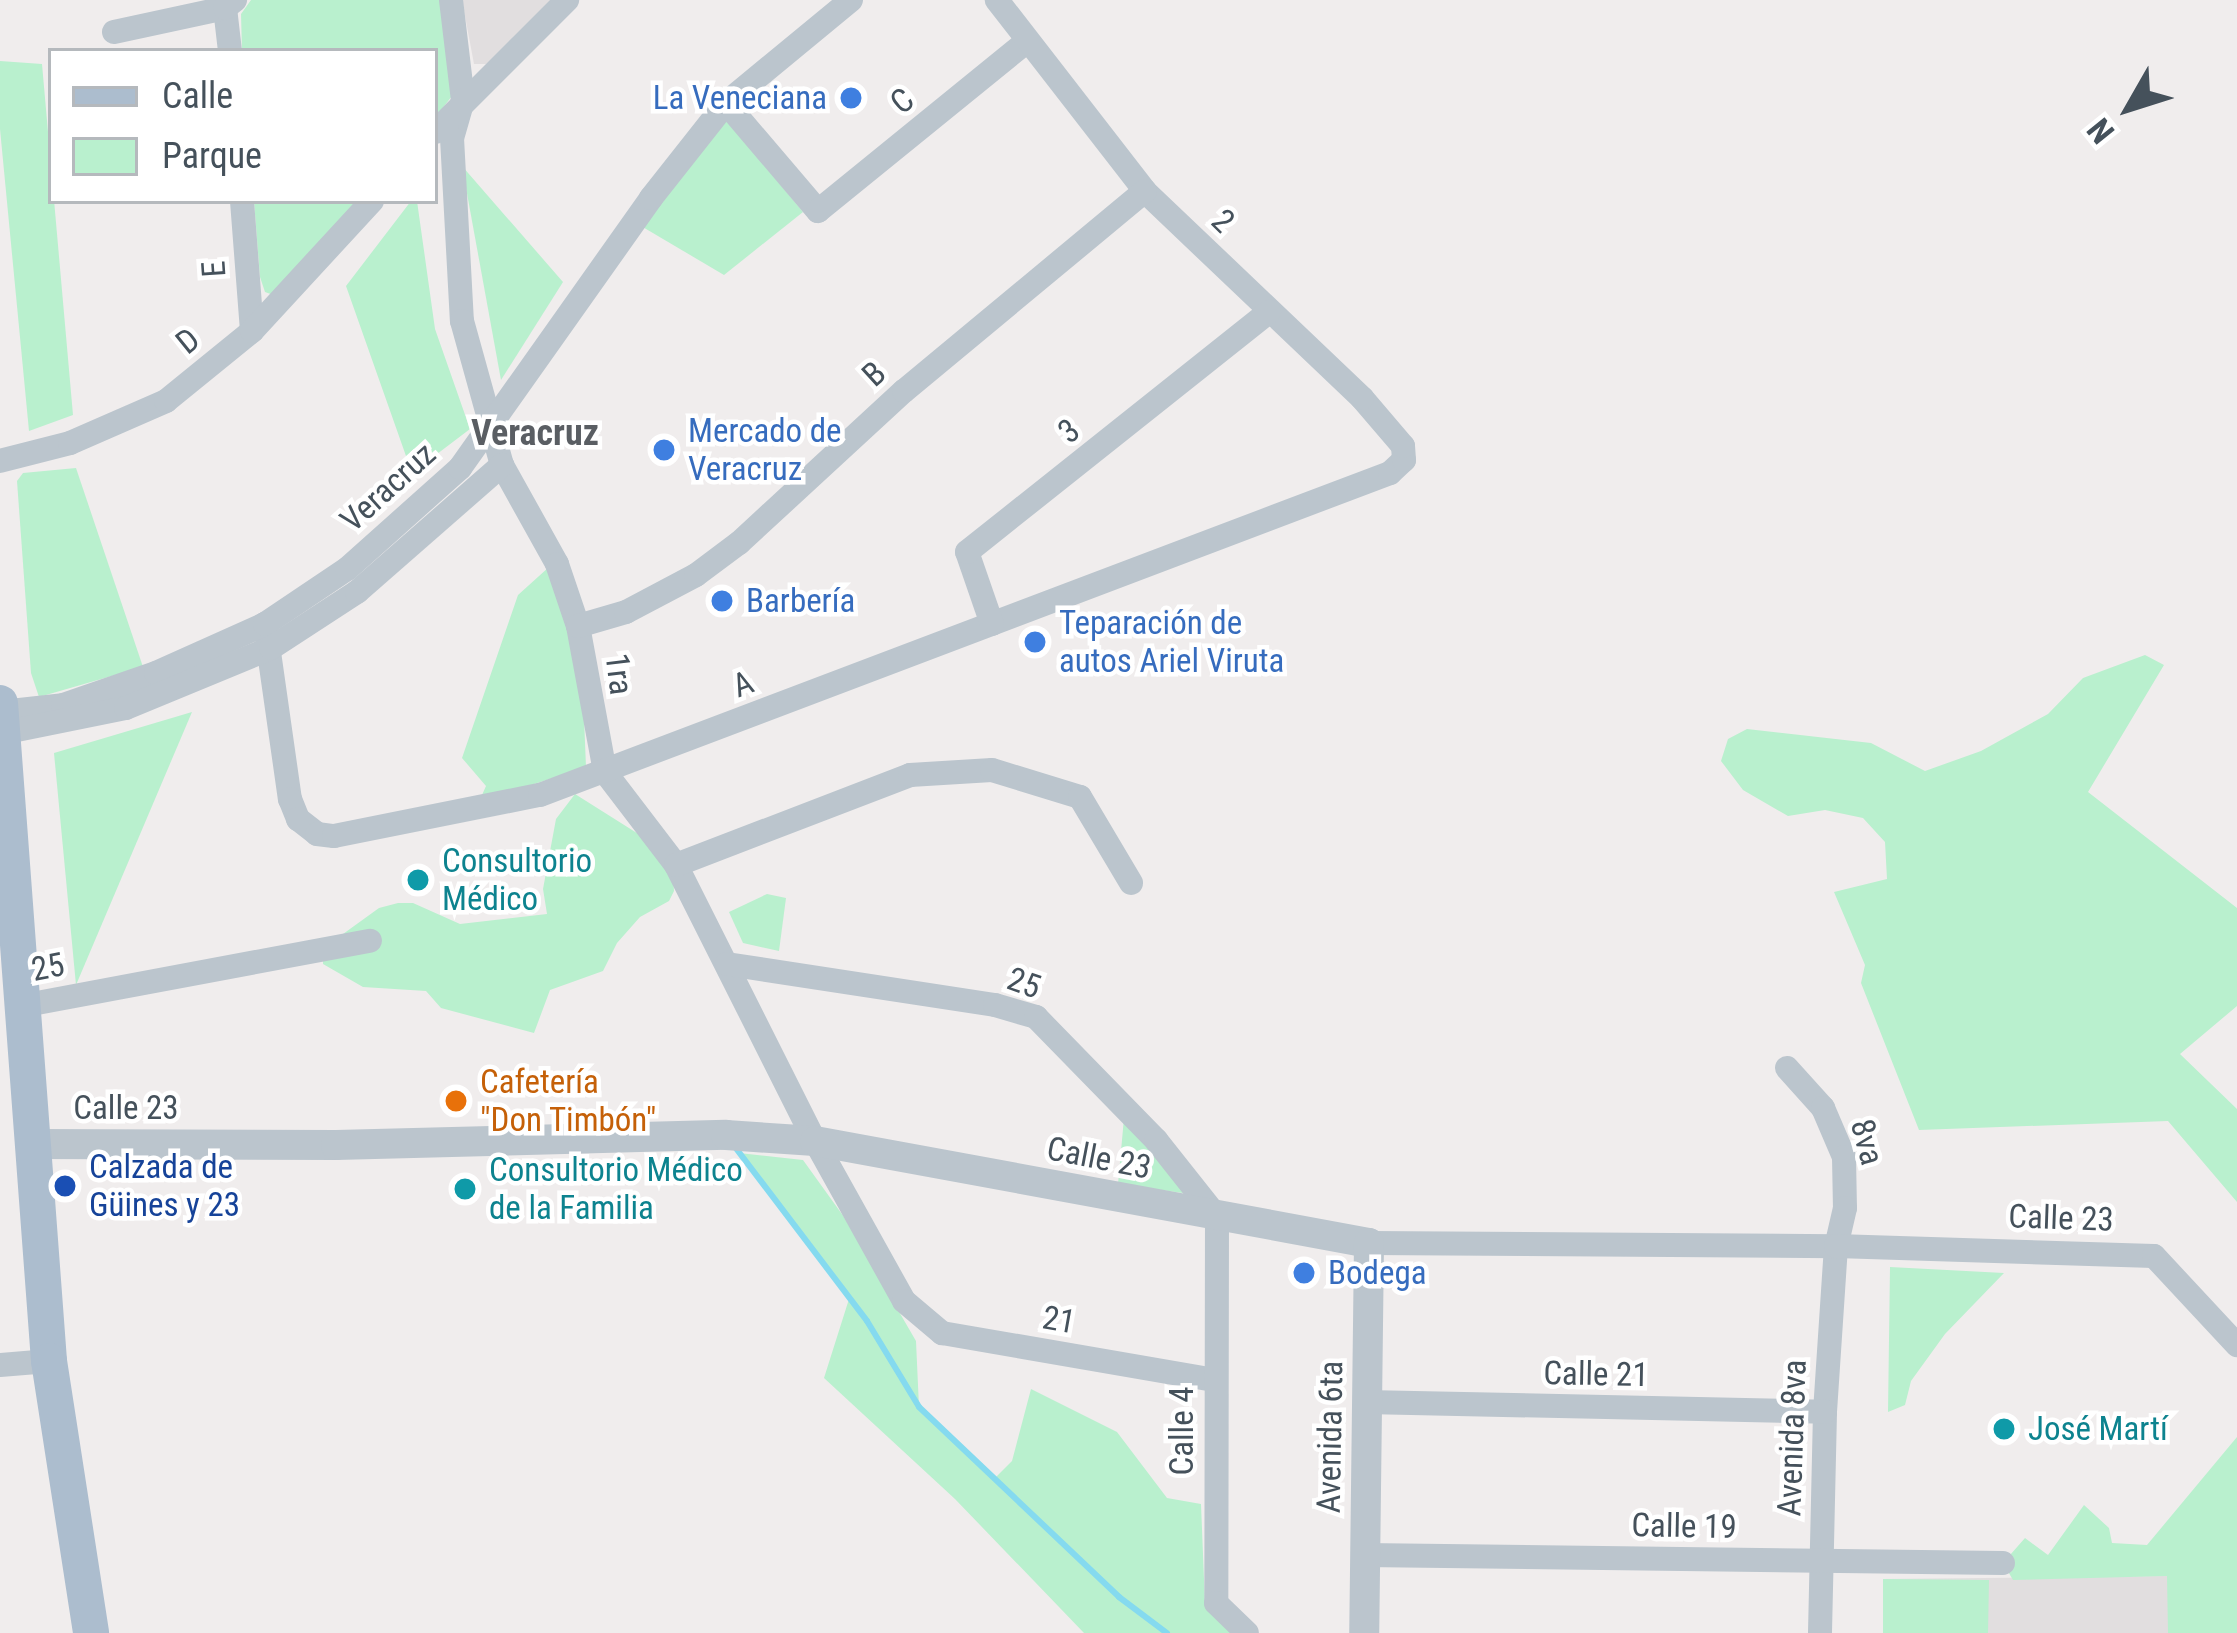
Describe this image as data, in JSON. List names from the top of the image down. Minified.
{"streets":{"street":["C","2","E","D","B","3","Veracruz","1ra","A","25","Calle 23","8va","21","Calle 21","Calle 4","Avenida 6ta","Avenida 8va","Calle 19"]},"crossings":[["C","2"],["C","Veracruz"],["2","B"],["2","3"],["2","A"],["E","D"],["B","1ra"],["3","A"],["Veracruz","1ra"],["Veracruz","A"],["1ra","A"],["1ra","25"],["1ra","Calle 23"],["1ra","21"],["25","Calle 23"],["25","Calle 4"],["Calle 23","8va"],["Calle 23","Calle 4"],["Calle 23","Avenida 6ta"],["Calle 23","Avenida 8va"],["8va","Avenida 8va"],["21","Calle 4"],["Calle 21","Avenida 6ta"],["Calle 21","Avenida 8va"],["Avenida 6ta","Calle 19"],["Avenida 8va","Calle 19"]],"districts":["Veracruz"],"places":["La Veneciana","Mercado de Veracruz","Barbería","Teparación de autos Ariel Viruta","Consultorio Médico","Cafetería \"Don Timbón\"","Calzada de Güines y 23","Consultorio Médico de la Familia","Bodega","José Martí"],"legend":["Calle","Parque"],"north":"bottom left"}
